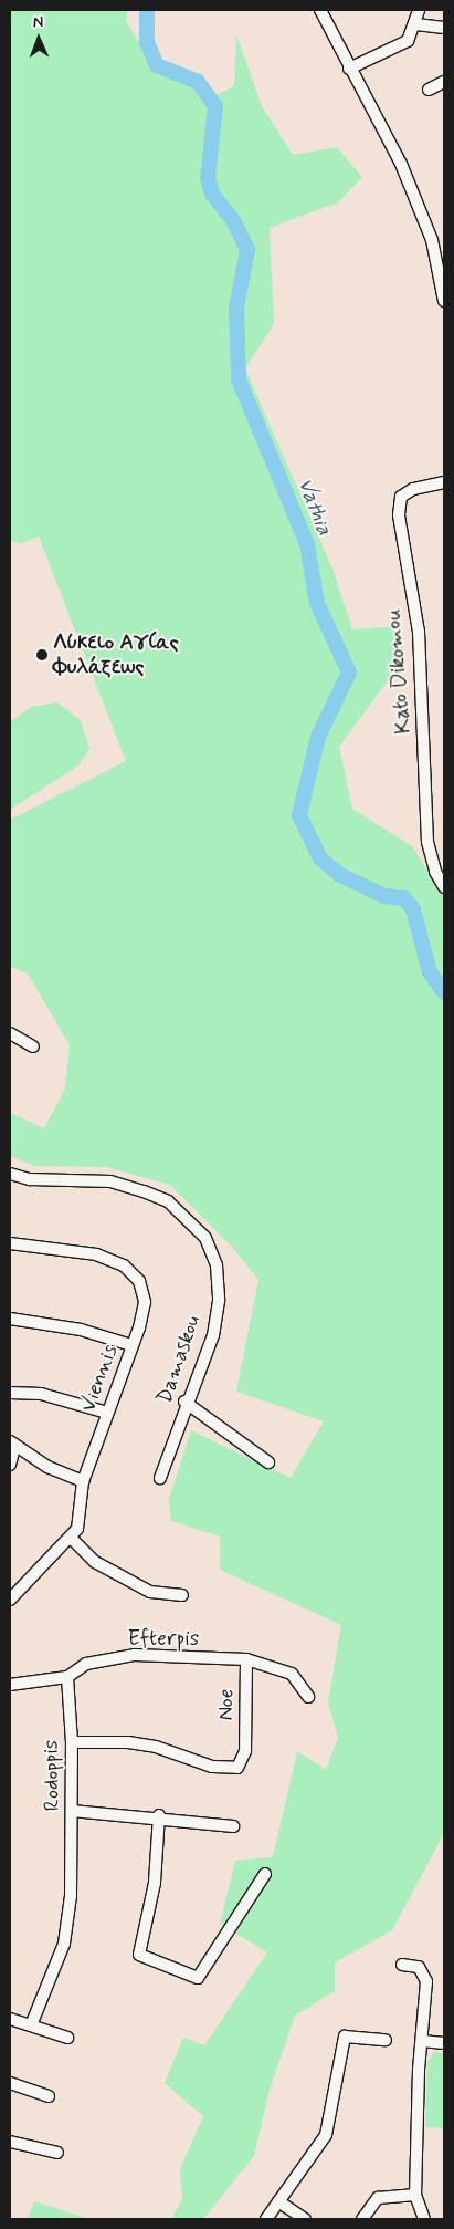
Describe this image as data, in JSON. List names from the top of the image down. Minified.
{"streets":{"street":["Kato Dikomou","Damaskou","Viennis","Efterpis","Noe","Rodoppis"]},"crossings":[["Efterpis","Noe"],["Efterpis","Rodoppis"],["Noe","Rodoppis"]],"water":["Vathia"],"places":["Λύκειο Αγίας Φυλάξεως"],"north":"top"}
